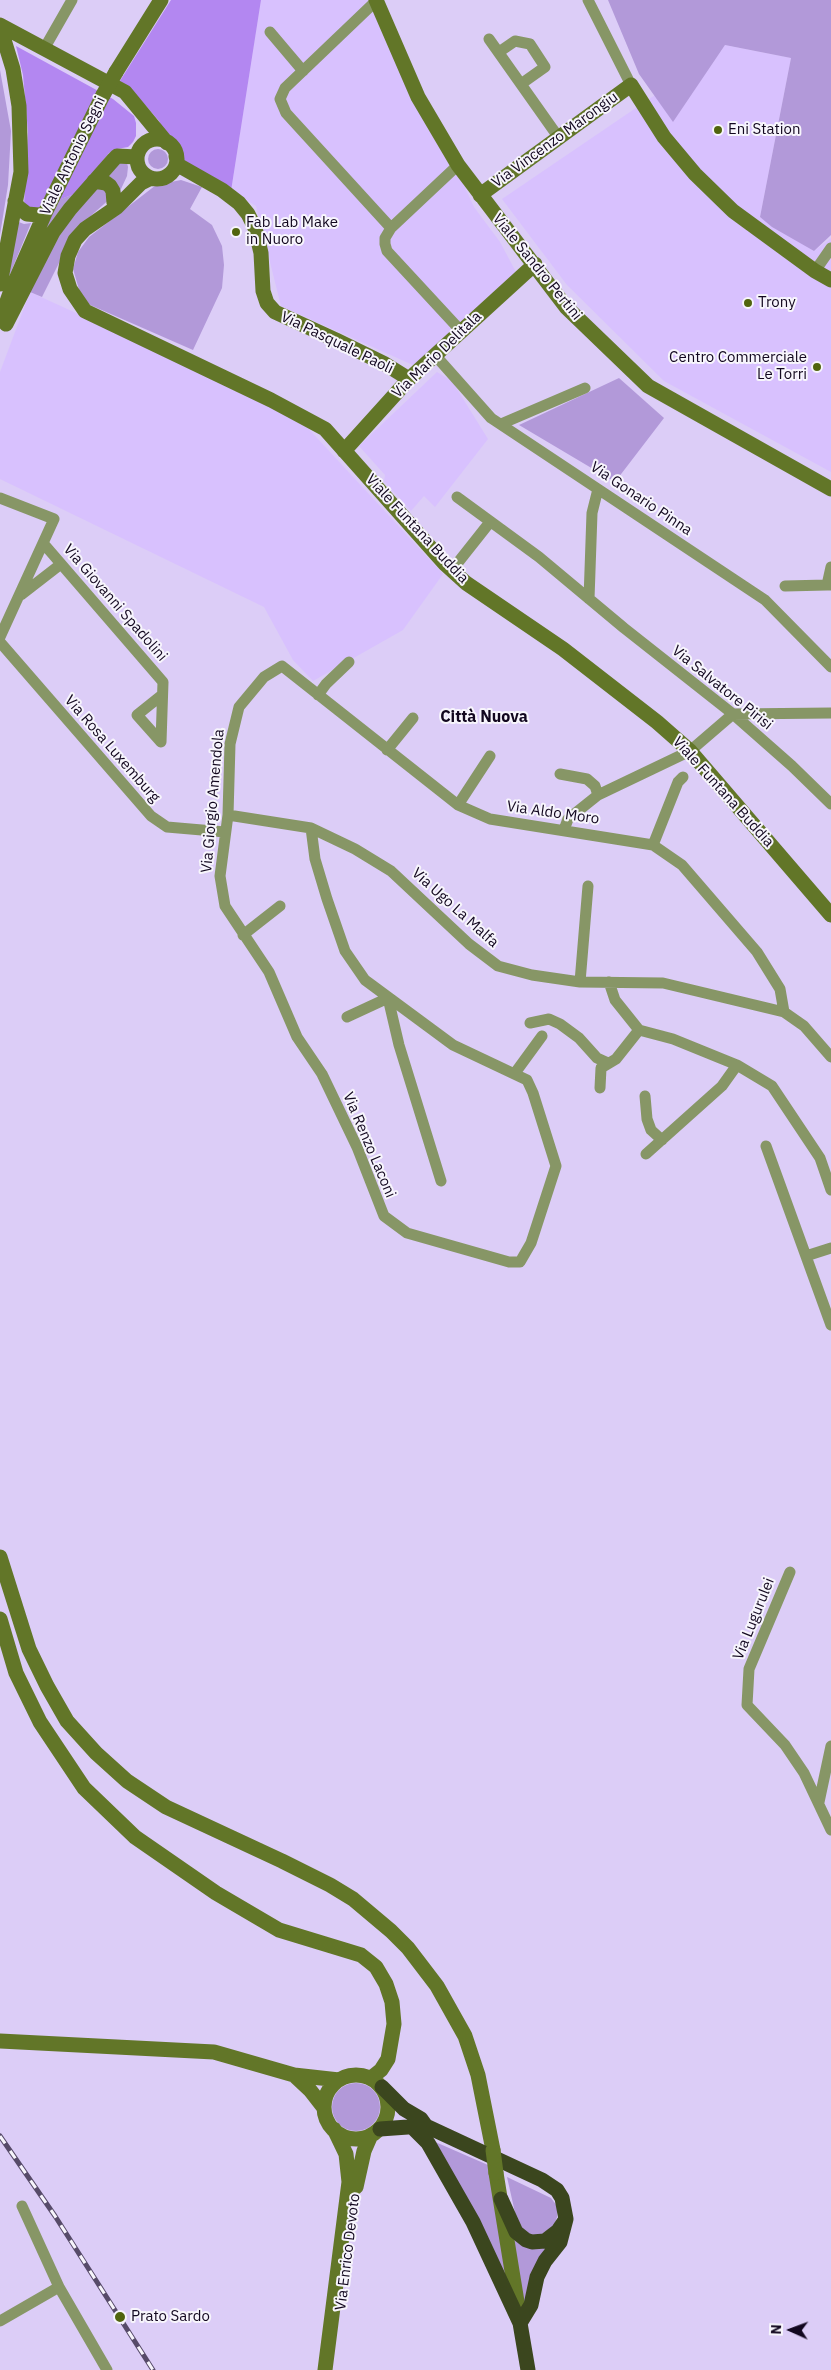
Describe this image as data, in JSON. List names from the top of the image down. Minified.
{"streets":{"main road":["Via Vincenzo Marongiu","Viale Antonio Segni","Viale Sandro Pertini","Via Pasquale Paoli","Via Mario Delitala","Viale Funtana Buddia","Via Enrico Devoto"],"street":["Via Gonario Pinna","Via Giovanni Spadolini","Via Salvatore Pirisi","Via Rosa Luxemburg","Via Giorgio Amendola","Via Aldo Moro","Via Ugo La Malfa","Via Renzo Laconi","Via Lugurulei"]},"crossings":[["Via Vincenzo Marongiu","Viale Sandro Pertini"],["Viale Sandro Pertini","Via Mario Delitala"],["Via Pasquale Paoli","Via Mario Delitala"],["Via Pasquale Paoli","Viale Funtana Buddia"],["Via Mario Delitala","Via Gonario Pinna"],["Via Mario Delitala","Viale Funtana Buddia"],["Via Rosa Luxemburg","Via Giorgio Amendola"],["Via Giorgio Amendola","Via Aldo Moro"],["Via Giorgio Amendola","Via Ugo La Malfa"],["Via Giorgio Amendola","Via Renzo Laconi"],["Via Aldo Moro","Via Ugo La Malfa"],["Via Ugo La Malfa","Via Renzo Laconi"]],"districts":["Città Nuova"],"places":["Eni Station","Fab Lab Make in Nuoro","Trony","Centro Commerciale Le Torri","Prato Sardo"],"north":"left"}
